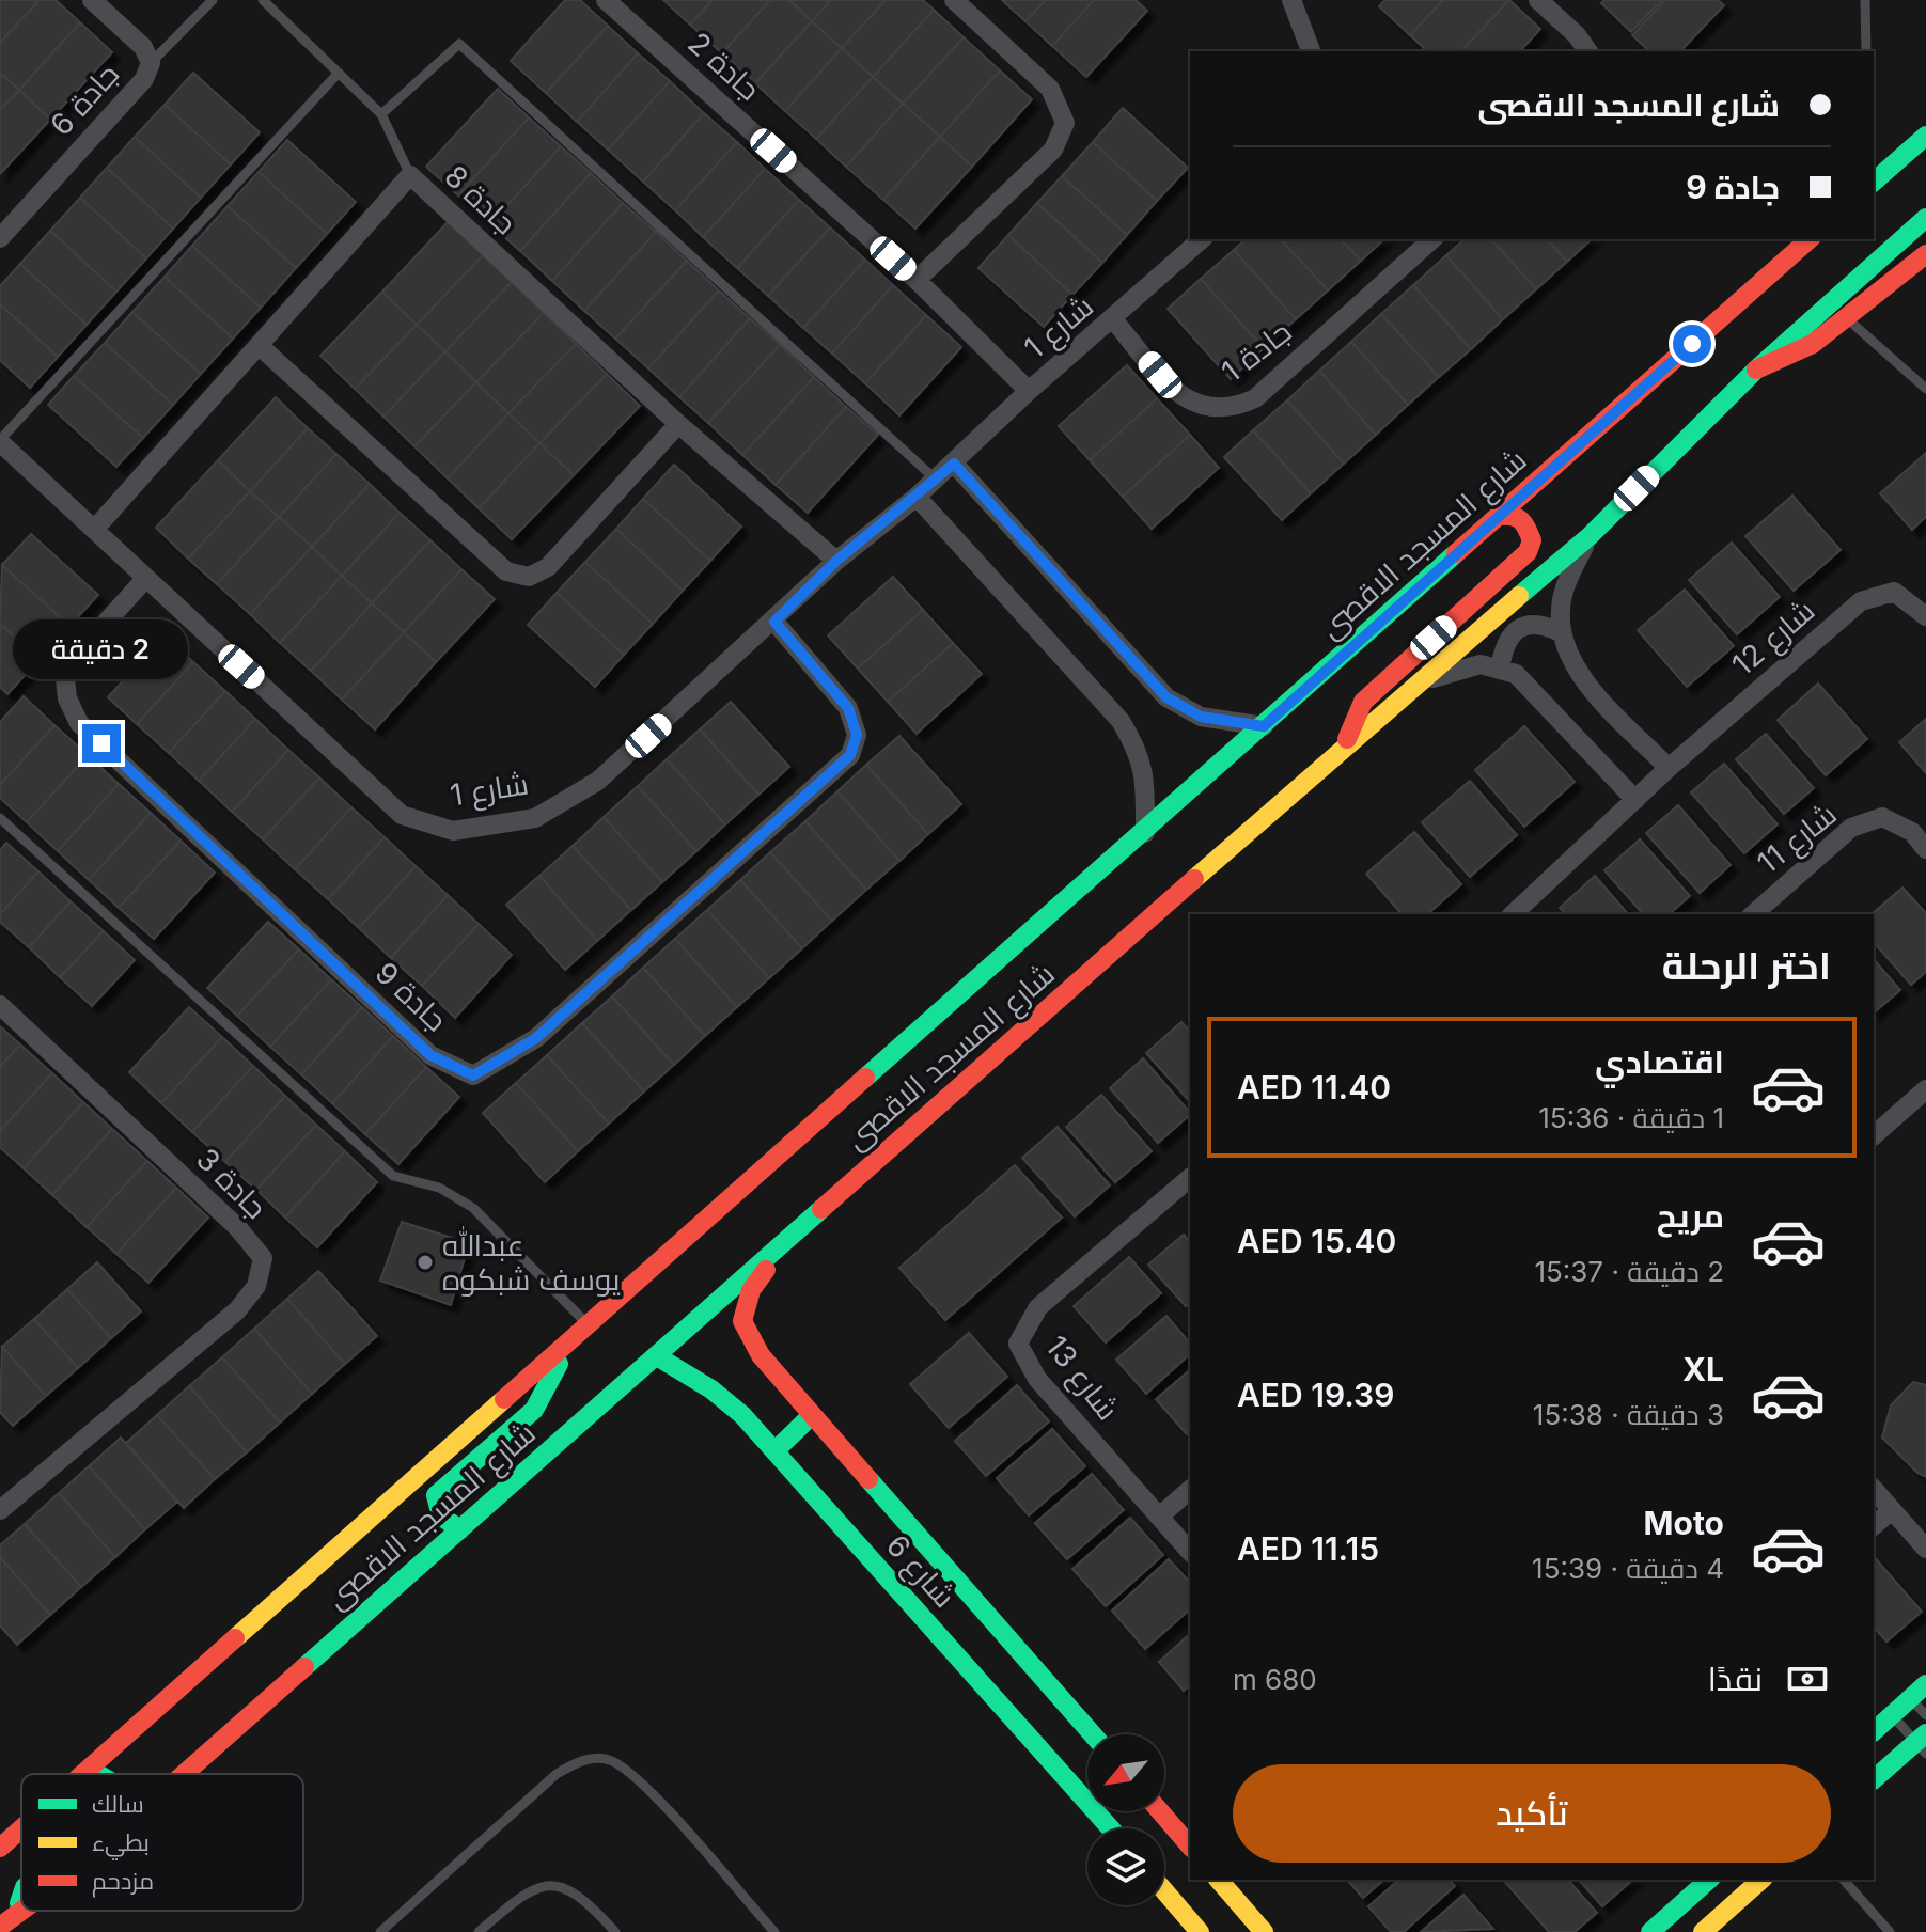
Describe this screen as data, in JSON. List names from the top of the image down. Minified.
{"streets":{"main road":["شارع المسجد الاقصى","شارع 6"],"street":["جادة 2","جادة 6","جادة 8","شارع 1","جادة 1","شارع 12","شارع 11","جادة 9","جادة 3","شارع 13"]},"crossings":[["جادة 2","شارع 1"],["جادة 8","شارع 1"],["شارع 1","جادة 1"],["شارع 1","جادة 9"],["شارع المسجد الاقصى","شارع 6"]],"places":["عبدالله يوسف شبكوه"],"legend":["سالك","بطيء","مزدحم"],"north":"bottom left","page":{"banner":["شارع المسجد الاقصى","جادة 9"],"bubble":"2 دقيقة","heading":"اختر الرحلة","list":[{"name":"اقتصادي","note":"1 دقيقة · 15:36","value":"AED 11.40"},{"name":"مريح","note":"2 دقيقة · 15:37","value":"AED 15.40"},{"name":"XL","note":"3 دقيقة · 15:38","value":"AED 19.39"},{"name":"Moto","note":"4 دقيقة · 15:39","value":"AED 11.15"}],"pay":["نقدًا","680 m"],"buttons":"تأكيد"}}
